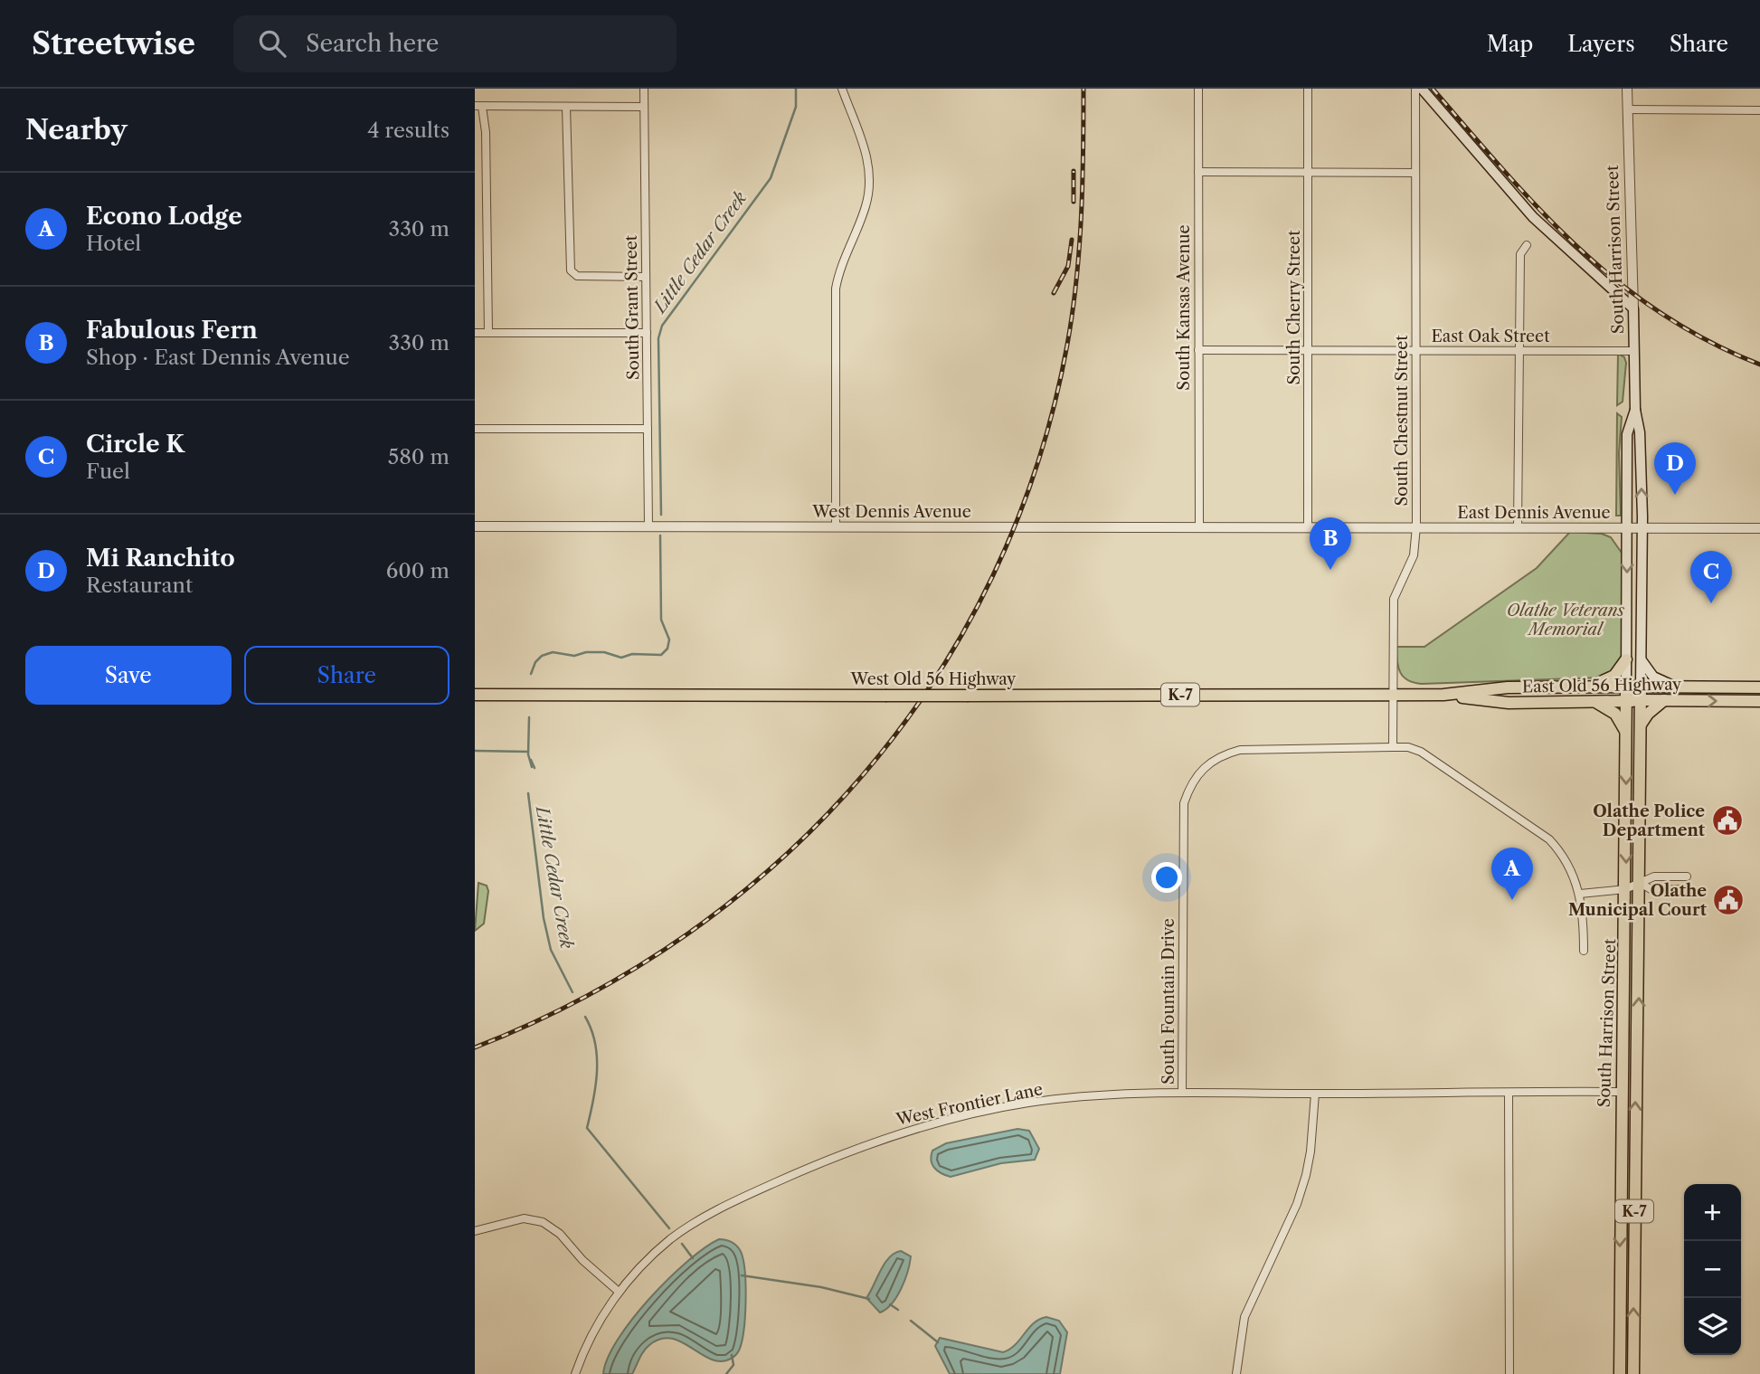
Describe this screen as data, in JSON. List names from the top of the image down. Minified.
{"streets":{"main road":["South Harrison Street","West Old 56 Highway","East Old 56 Highway","K-7"],"street":["South Grant Street","South Kansas Avenue","South Cherry Street","East Oak Street","South Chestnut Street","West Dennis Avenue","East Dennis Avenue","South Fountain Drive","West Frontier Lane"]},"crossings":[["South Harrison Street","East Oak Street"],["South Harrison Street","East Dennis Avenue"],["South Harrison Street","East Old 56 Highway"],["South Harrison Street","West Frontier Lane"],["South Grant Street","West Dennis Avenue"],["South Kansas Avenue","East Oak Street"],["South Kansas Avenue","West Dennis Avenue"],["South Cherry Street","East Oak Street"],["South Cherry Street","West Dennis Avenue"],["South Cherry Street","East Dennis Avenue"],["East Oak Street","South Chestnut Street"],["South Chestnut Street","East Dennis Avenue"],["South Chestnut Street","West Old 56 Highway"],["South Chestnut Street","East Old 56 Highway"],["South Chestnut Street","South Fountain Drive"],["West Dennis Avenue","East Dennis Avenue"],["West Old 56 Highway","East Old 56 Highway"],["South Fountain Drive","West Frontier Lane"]],"water":["Little Cedar Creek"],"parks":["Olathe Veterans Memorial"],"places":{"public building":["Olathe Police Department","Olathe Municipal Court"]},"page":{"header":"Streetwise","search":"Search here","nav":["Map","Layers","Share"],"heading":["Nearby","4 results"],"list":[{"mark":"A","name":"Econo Lodge","note":"Hotel","value":"330 m"},{"mark":"B","name":"Fabulous Fern","note":"Shop · East Dennis Avenue","value":"330 m"},{"mark":"C","name":"Circle K","note":"Fuel","value":"580 m"},{"mark":"D","name":"Mi Ranchito","note":"Restaurant","value":"600 m"}],"pins":["D","B","C","A"],"buttons":["Save","Share"],"map_buttons":["+","−"]}}
